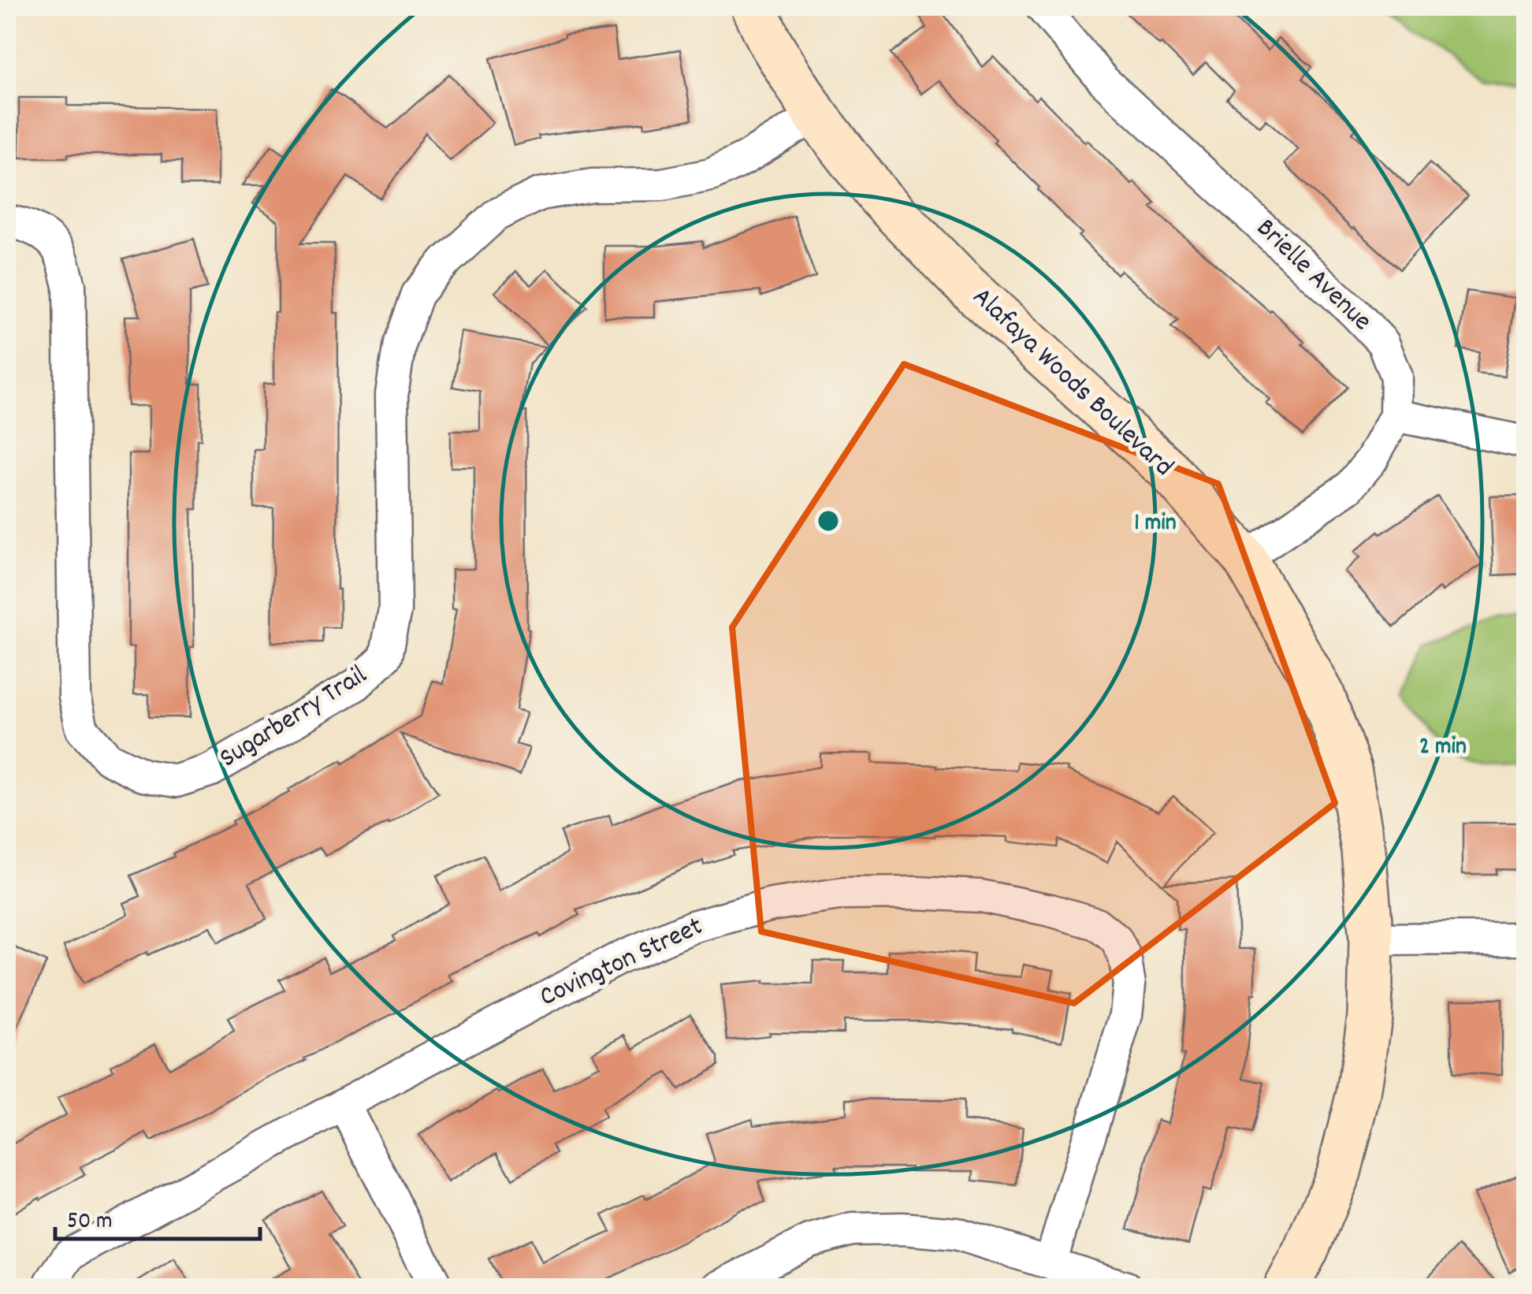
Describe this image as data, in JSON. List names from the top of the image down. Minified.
{"streets":{"street":["Brielle Avenue","Alafaya Woods Boulevard","Sugarberry Trail","Covington Street"]},"crossings":[["Brielle Avenue","Alafaya Woods Boulevard"],["Alafaya Woods Boulevard","Sugarberry Trail"]],"scale_bar":"50 m","rings":["1 min","2 min"]}
